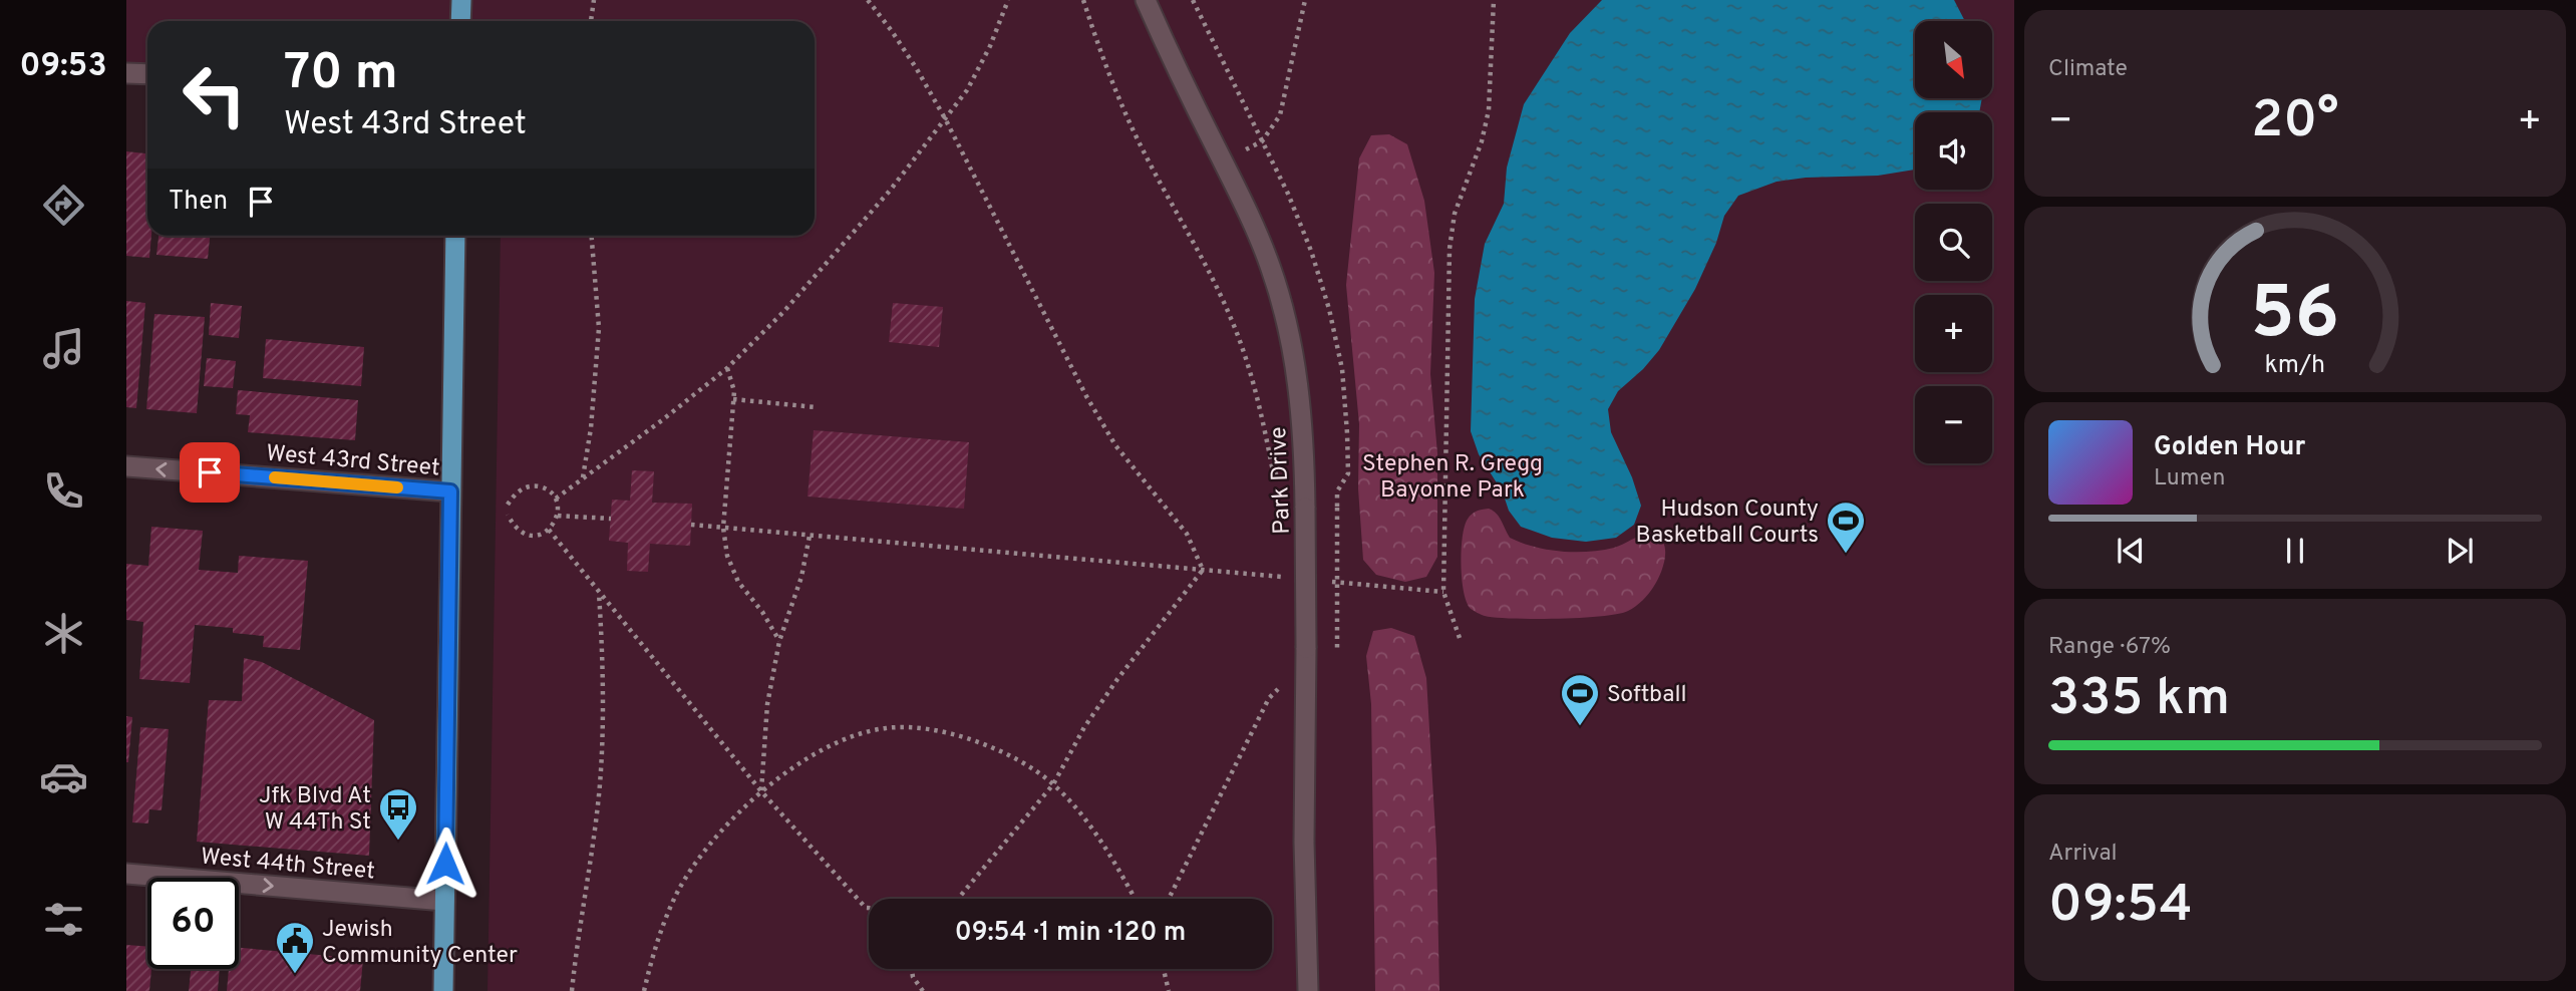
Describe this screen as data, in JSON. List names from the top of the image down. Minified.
{"streets":{"street":["West 43rd Street","Park Drive","West 44th Street"]},"one_way":["West 43rd Street","West 44th Street"],"parks":["Stephen R. Gregg Bayonne Park"],"places":{"sports":["Hudson County Basketball Courts","Softball"],"bus stop":["Jfk Blvd At W 44Th St"],"public building":["Jewish Community Center"]},"north":"bottom right","page":{"tabs":"09:53","tile":["Climate",["Range · 67%","335 km"],["Arrival","09:54"]],"map_buttons":["+","−"],"turn":["70 m","West 43rd Street"],"heat":["−","20°","+"],"then":"Then","song":["Golden Hour","Lumen"],"limit":"60","trip":"09:54 · 1 min · 120 m","gauge":["56","km/h"]}}
